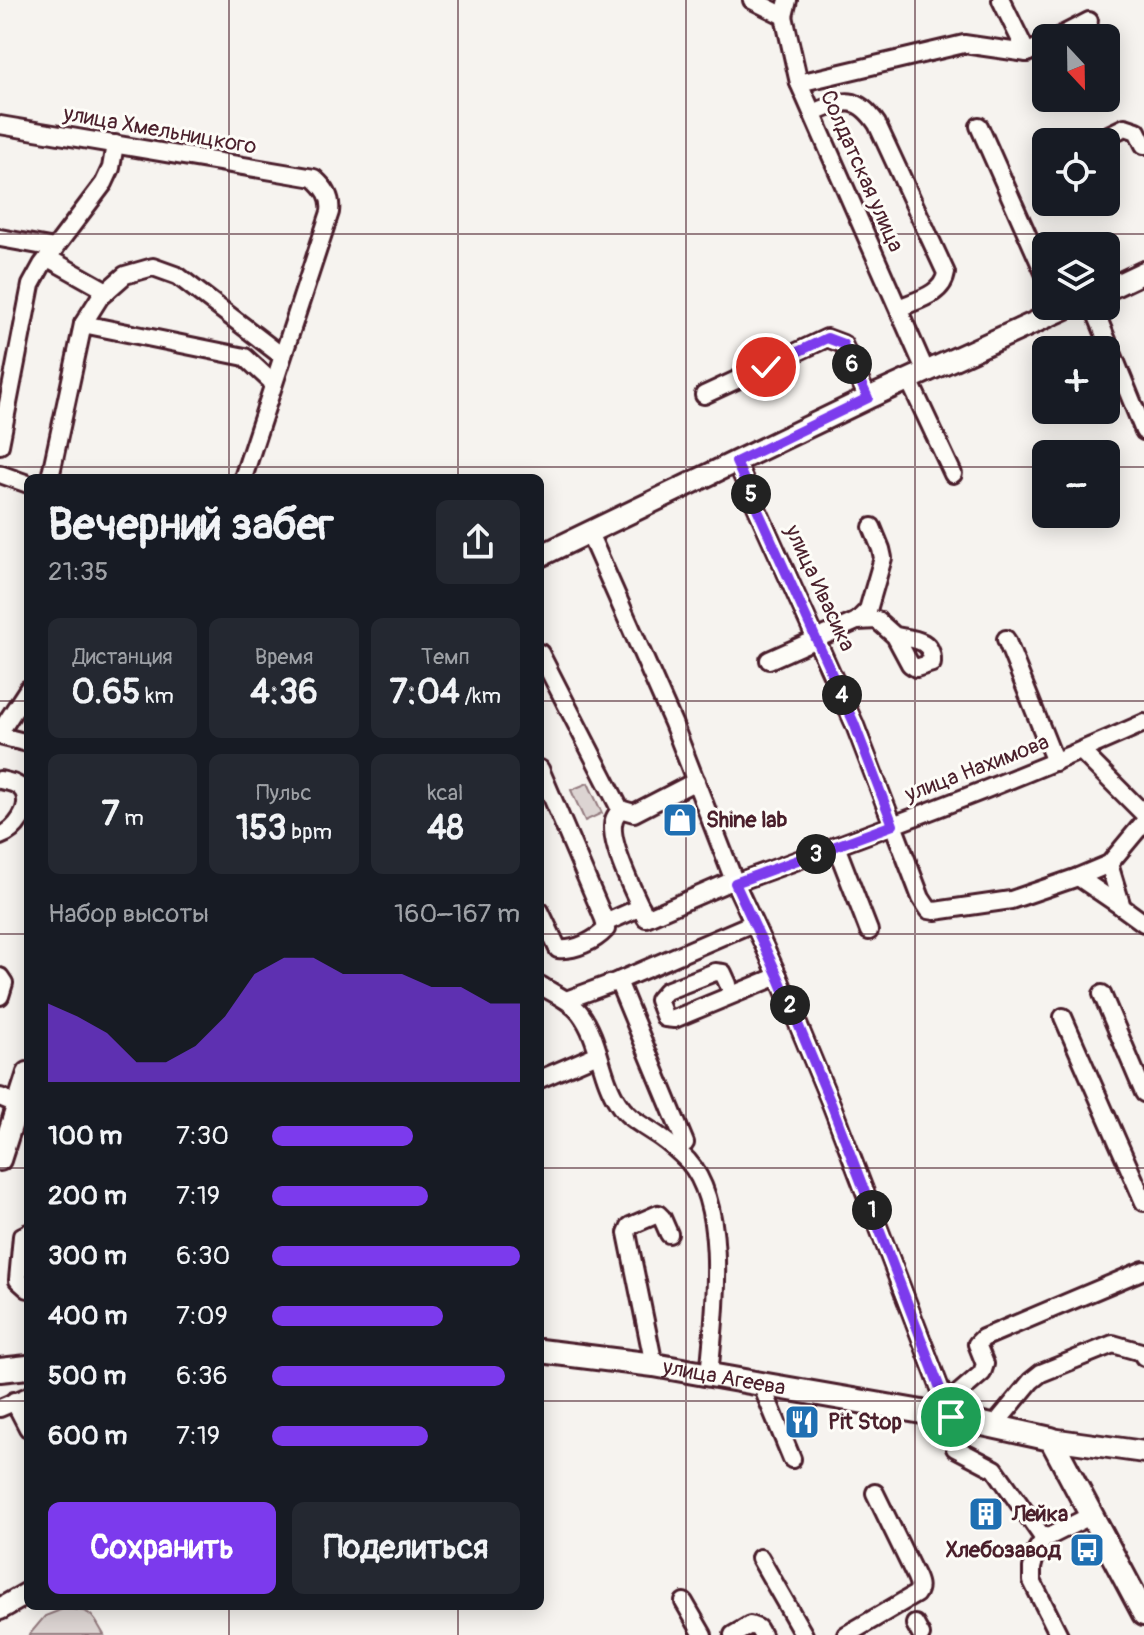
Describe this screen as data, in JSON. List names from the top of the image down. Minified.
{"streets":{"highway":["улица Агеева"],"street":["улица Хмельницкого","Солдатская улица","улица Ивасика","улица Нахимова"]},"crossings":[["улица Ивасика","улица Нахимова"]],"places":{"shop":["Shine lab"],"restaurant":["Pit Stop"],"building":["Лейка"],"bus stop":["Хлебозавод"]},"north":"bottom","page":{"map_buttons":["+","−"],"pins":["6","5","4","3","2","1"],"heading":["Вечерний забег","21:35"],"stats":[["Дистанция","0.65 km"],["Время","4:36"],["Темп","7:04 /km"],["7 m"],["Пульс","153 bpm"],["kcal","48"]],"chart":["Набор высоты","160–167 m"],"list":[{"name":"100 m","note":"7:30"},{"name":"200 m","note":"7:19"},{"name":"300 m","note":"6:30"},{"name":"400 m","note":"7:09"},{"name":"500 m","note":"6:36"},{"name":"600 m","note":"7:19"}],"buttons":["Сохранить","Поделиться"]}}
